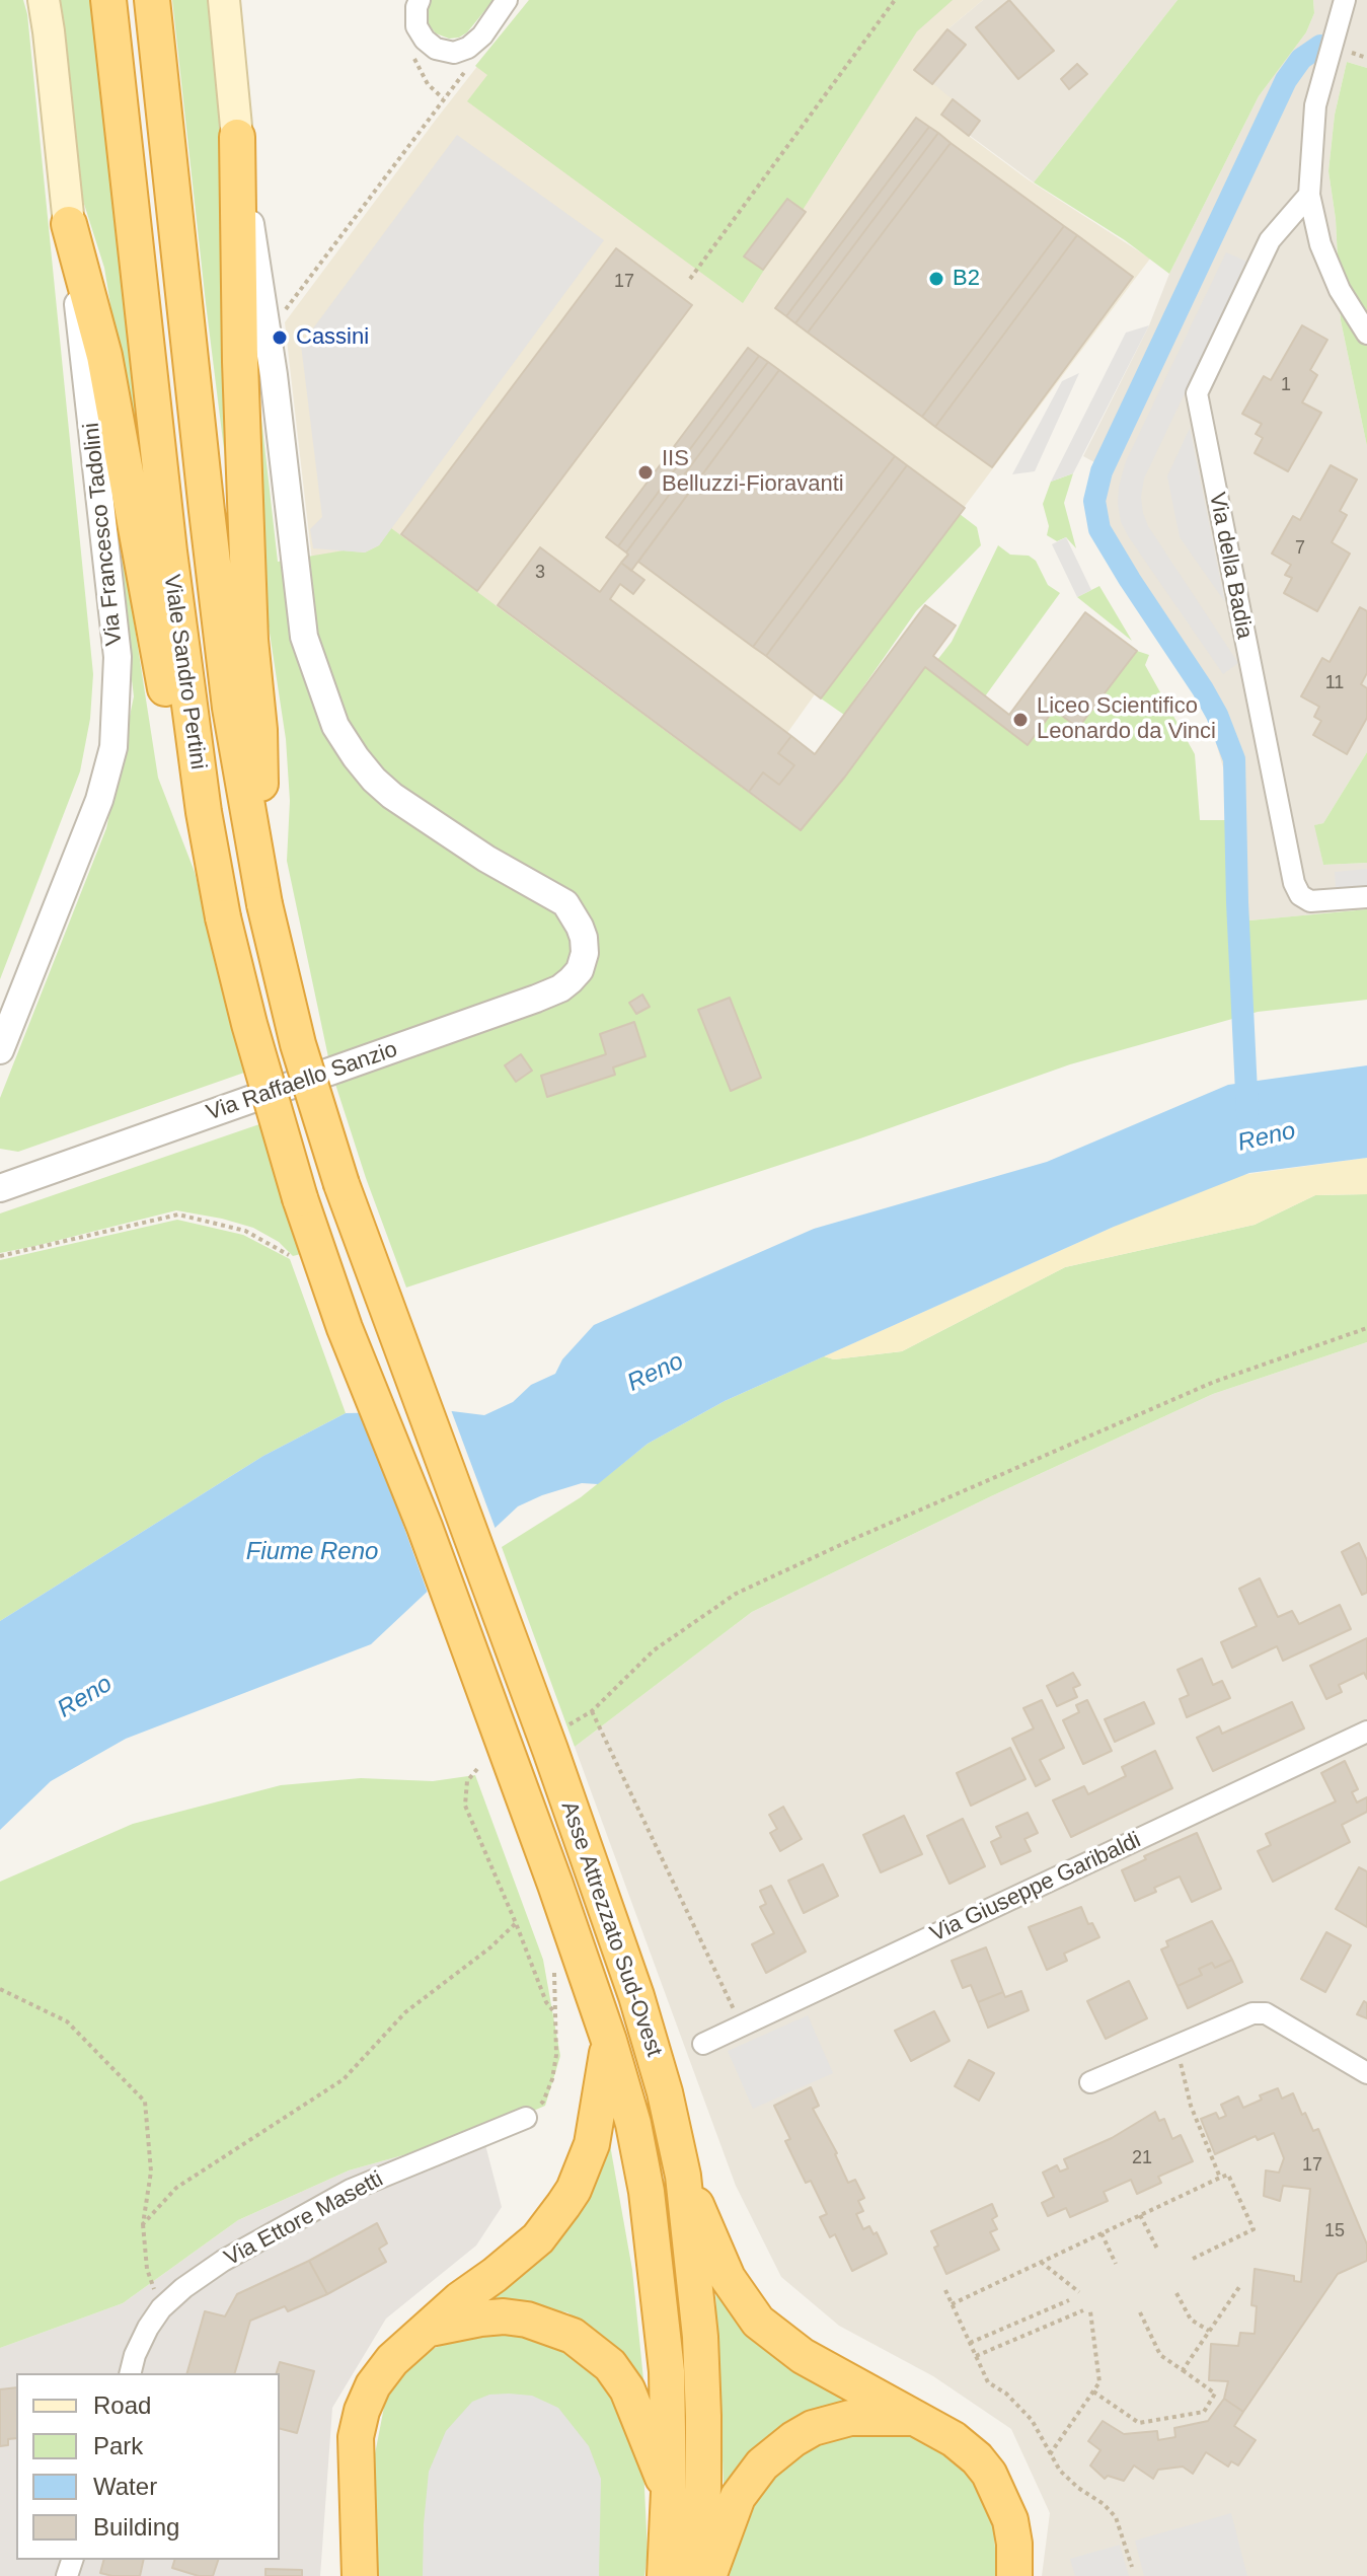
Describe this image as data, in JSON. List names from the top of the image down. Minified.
{"streets":{"highway":["Viale Sandro Pertini","Asse Attrezzato Sud-Ovest"],"main road":["Via Francesco Tadolini"],"street":["Via della Badia","Via Raffaello Sanzio","Via Giuseppe Garibaldi","Via Ettore Masetti"]},"crossings":[["Viale Sandro Pertini","Asse Attrezzato Sud-Ovest"]],"water":["Reno","Fiume Reno"],"places":["B2","Cassini","IIS Belluzzi-Fioravanti","Liceo Scientifico Leonardo da Vinci"],"house_numbers":["17","1","7","3","11","21","17","15"],"legend":["Road","Park","Water","Building"]}
